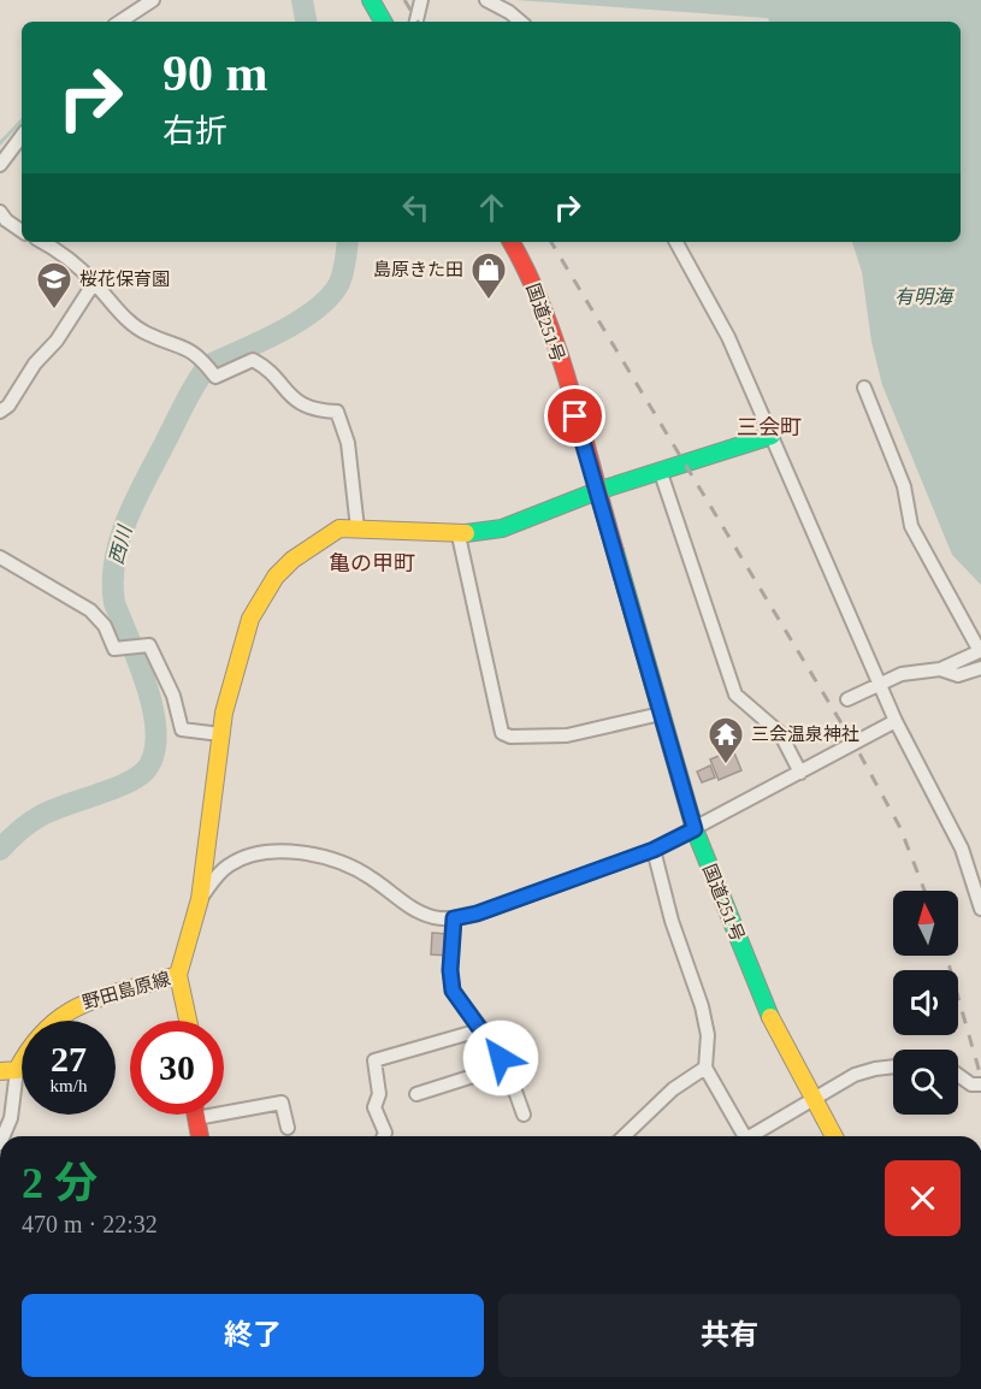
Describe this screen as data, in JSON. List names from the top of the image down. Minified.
{"streets":{"main road":["国道251号","野田島原線"]},"districts":["三会町","亀の甲町"],"water":["有明海","西川"],"places":{"shop":["島原きた田"],"school or university":["桜花保育園"],"temple":["三会温泉神社"]},"north":"top","page":{"turn":["90 m","右折"],"speed":"27 km/h","limit":"30","heading":["2 分","470 m · 22:32"],"buttons":["終了","共有"]}}
